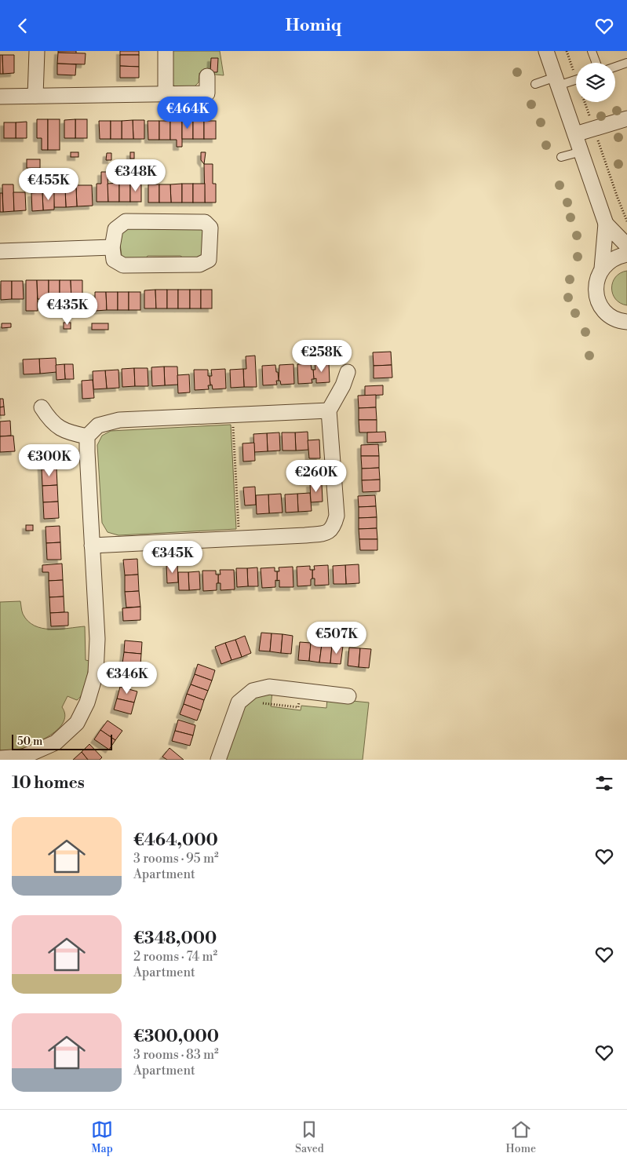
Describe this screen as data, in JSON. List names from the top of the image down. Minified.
{"scale_bar":"50 m","page":{"header":"Homiq","price":["€464K","€348K","€455K","€435K","€258K","€300K","€260K","€345K","€507K","€346K"],"scale":"50 m","heading":"10 homes","list":[{"name":"€464,000","note":"3 rooms · 95 m² · Apartment"},{"name":"€348,000","note":"2 rooms · 74 m² · Apartment"},{"name":"€300,000","note":"3 rooms · 83 m² · Apartment"}],"tabs":["Map","Saved","Home"]}}
